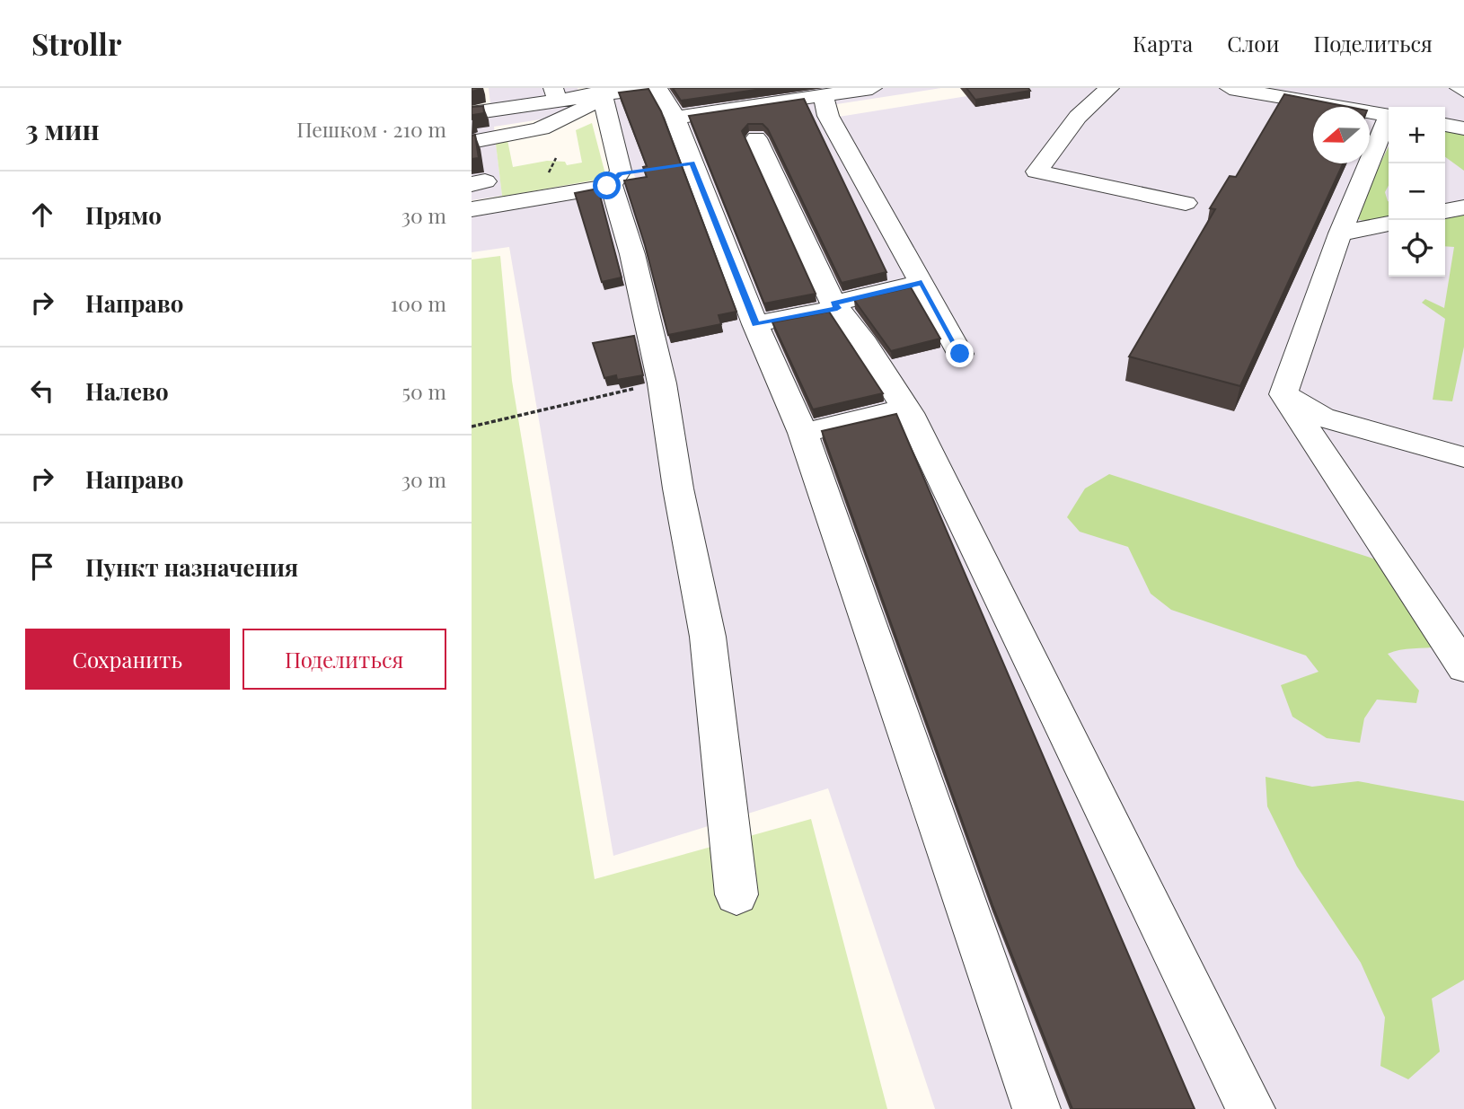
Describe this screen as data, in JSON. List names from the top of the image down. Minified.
{"north":"left","page":{"header":"Strollr","nav":["Карта","Слои","Поделиться"],"heading":["3 мин","Пешком · 210 m"],"map_buttons":["+","−"],"list":[["Прямо","30 m"],["Направо","100 m"],["Налево","50 m"],["Направо","30 m"],"Пункт назначения"],"buttons":["Сохранить","Поделиться"]}}
